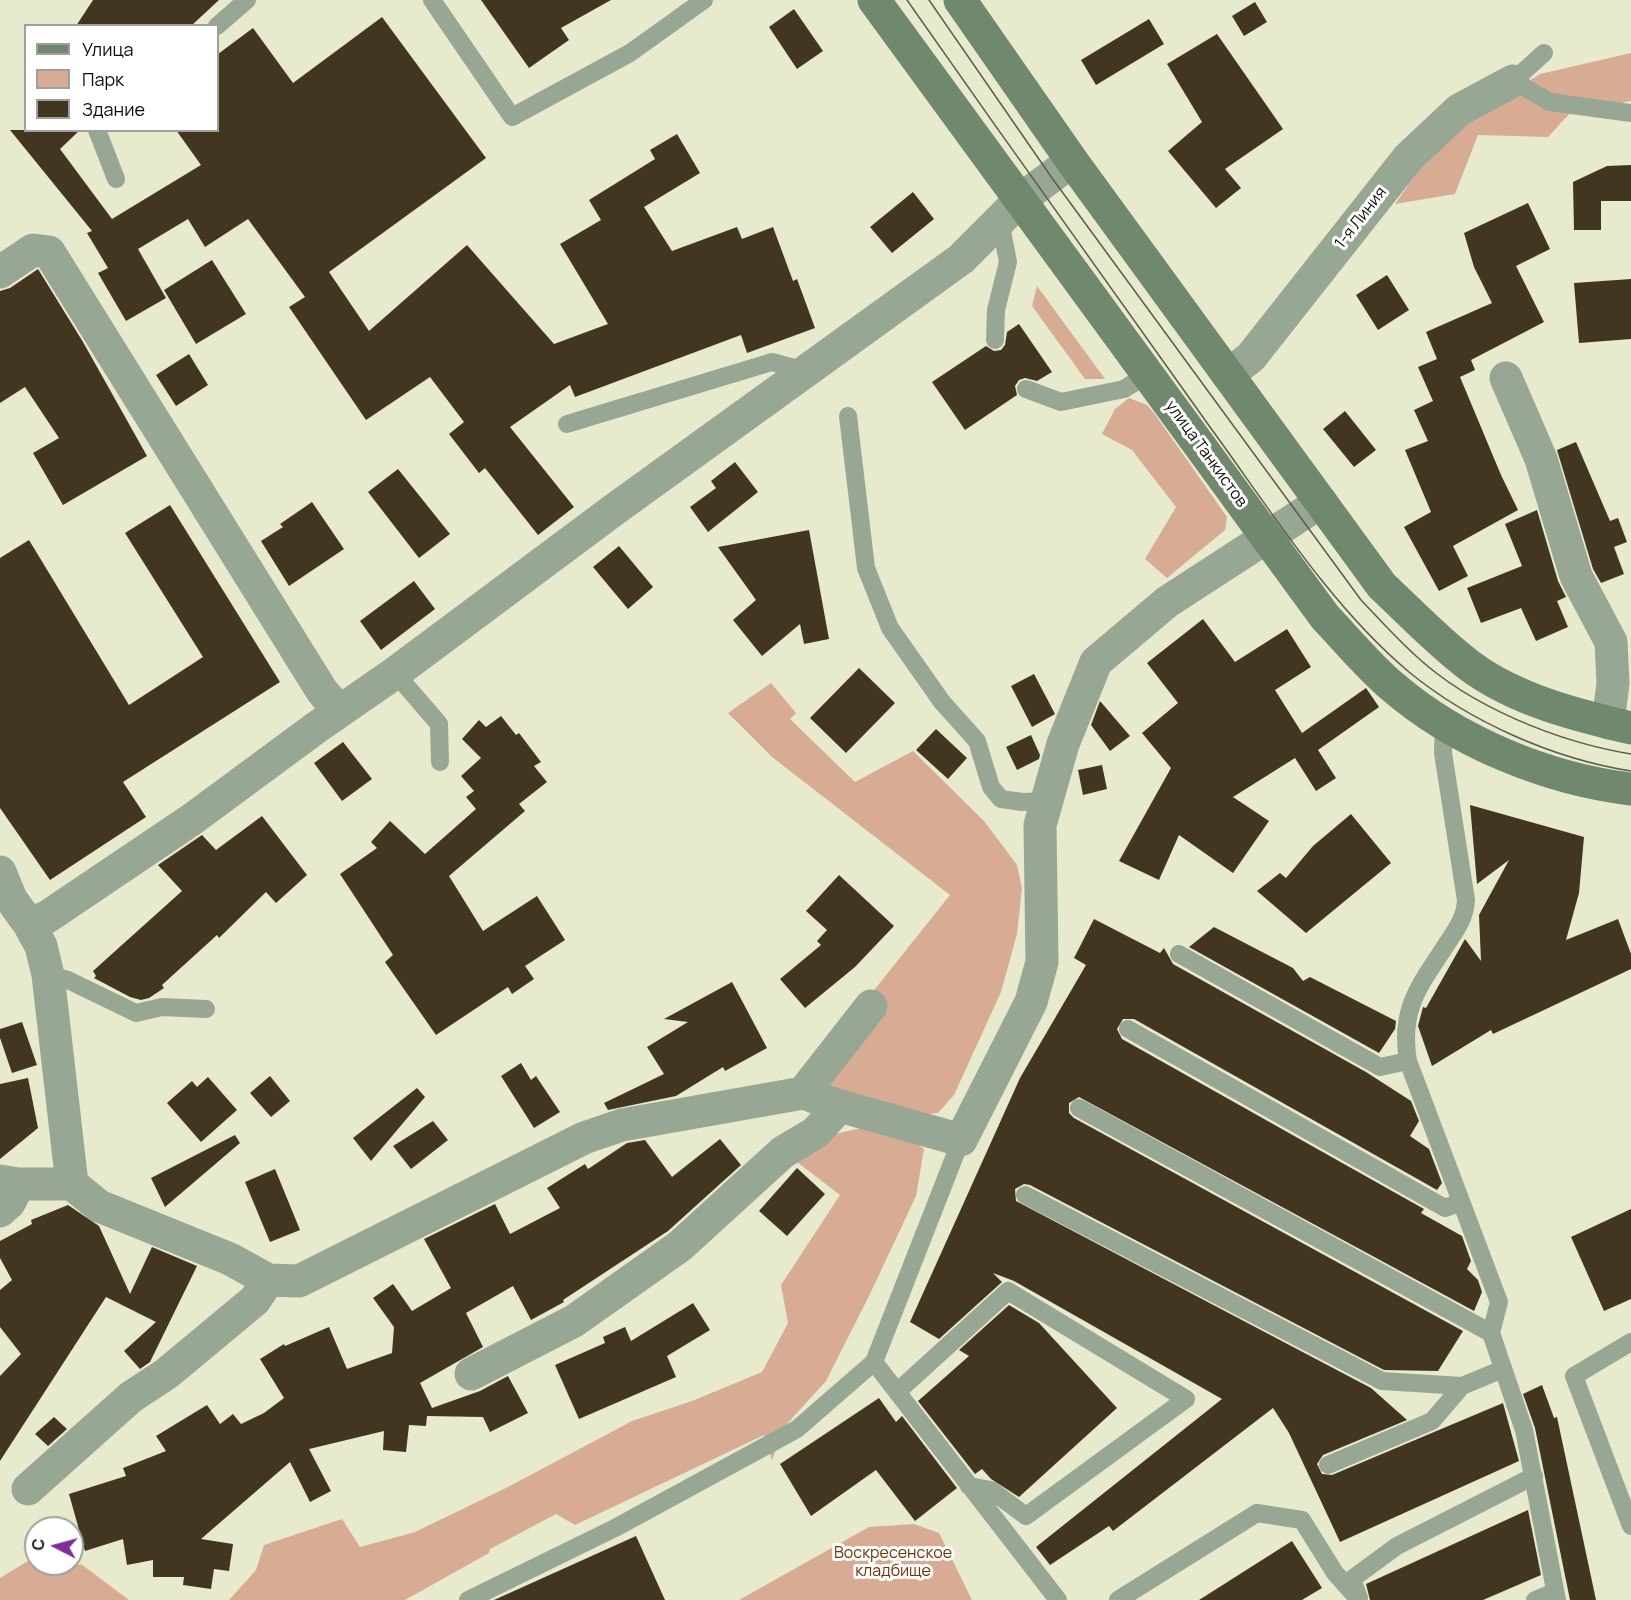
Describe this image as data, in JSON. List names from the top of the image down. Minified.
{"streets":{"main road":["улица Танкистов"],"street":["1-я Линия"]},"parks":["Воскресенское кладбище"],"legend":["Улица","Парк","Здание"],"north":"left"}
